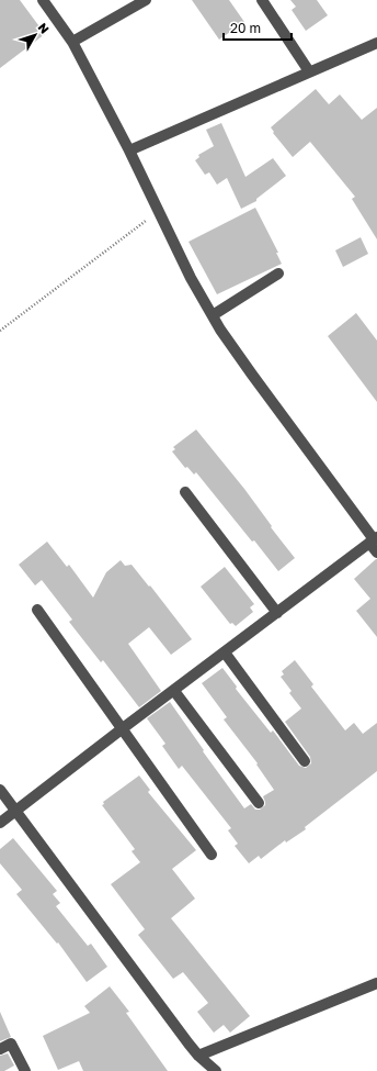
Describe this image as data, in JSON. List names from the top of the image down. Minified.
{"scale_bar":"20 m","north":"top right"}
